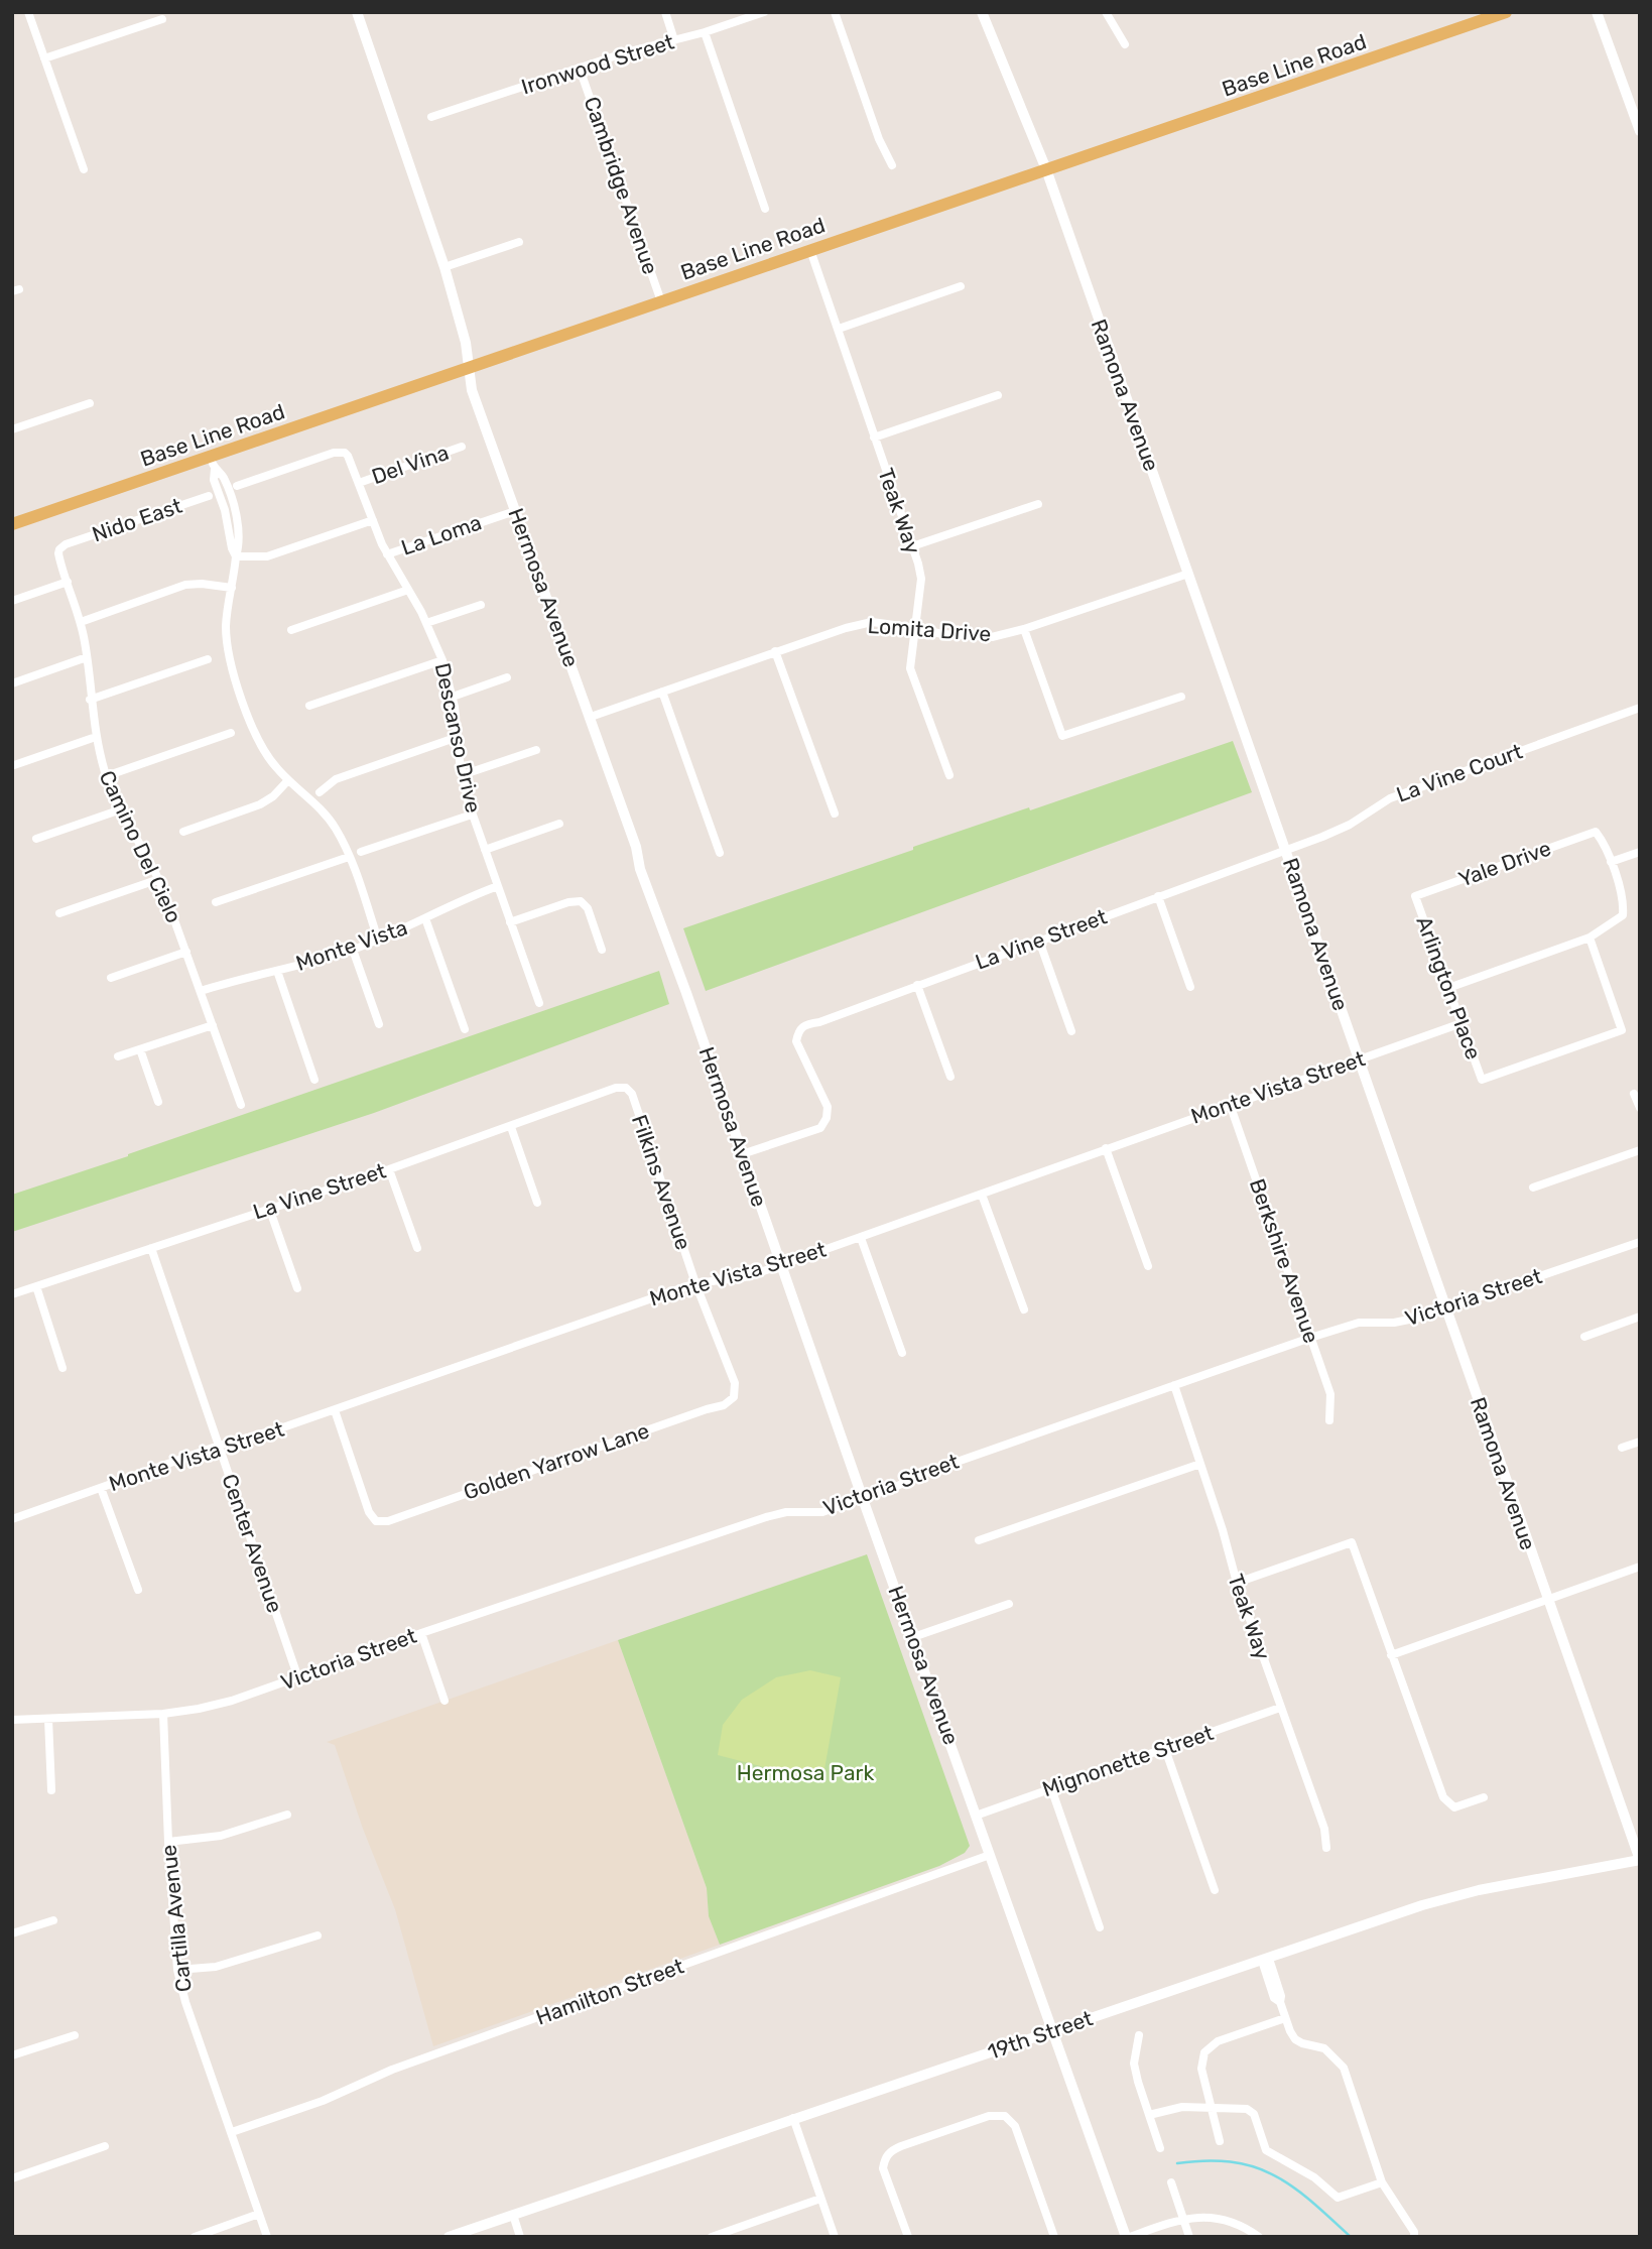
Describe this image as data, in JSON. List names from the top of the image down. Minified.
{"streets":{"main road":["Base Line Road","19th Street"],"street":["Ironwood Street","Cambridge Avenue","Ramona Avenue","Del Vina","Teak Way","Nido East","La Loma","Hermosa Avenue","Lomita Drive","Descanso Drive","La Vine Court","Camino Del Cielo","Yale Drive","La Vine Street","Monte Vista","Arlington Place","Monte Vista Street","Filkins Avenue","Berkshire Avenue","Victoria Street","Golden Yarrow Lane","Center Avenue","Mignonette Street","Cartilla Avenue","Hamilton Street"]},"crossings":[["Ironwood Street","Cambridge Avenue"],["Base Line Road","Cambridge Avenue"],["Base Line Road","Ramona Avenue"],["Base Line Road","Teak Way"],["Base Line Road","Hermosa Avenue"],["Ramona Avenue","Lomita Drive"],["Ramona Avenue","La Vine Court"],["Ramona Avenue","La Vine Street"],["Ramona Avenue","Monte Vista Street"],["Ramona Avenue","Victoria Street"],["Ramona Avenue","19th Street"],["Del Vina","Descanso Drive"],["Teak Way","Lomita Drive"],["Teak Way","Victoria Street"],["Teak Way","Mignonette Street"],["Nido East","Camino Del Cielo"],["La Loma","Hermosa Avenue"],["La Loma","Descanso Drive"],["Hermosa Avenue","Lomita Drive"],["Hermosa Avenue","La Vine Street"],["Hermosa Avenue","Monte Vista Street"],["Hermosa Avenue","Victoria Street"],["Hermosa Avenue","Mignonette Street"],["Hermosa Avenue","Hamilton Street"],["Hermosa Avenue","19th Street"],["Descanso Drive","Monte Vista"],["La Vine Court","La Vine Street"],["Camino Del Cielo","Monte Vista"],["Yale Drive","Arlington Place"],["La Vine Street","Filkins Avenue"],["La Vine Street","Center Avenue"],["Arlington Place","Monte Vista Street"],["Monte Vista Street","Filkins Avenue"],["Monte Vista Street","Berkshire Avenue"],["Monte Vista Street","Golden Yarrow Lane"],["Monte Vista Street","Center Avenue"],["Filkins Avenue","Golden Yarrow Lane"],["Berkshire Avenue","Victoria Street"],["Victoria Street","Center Avenue"],["Victoria Street","Cartilla Avenue"],["Cartilla Avenue","Hamilton Street"]],"parks":["Hermosa Park"]}
